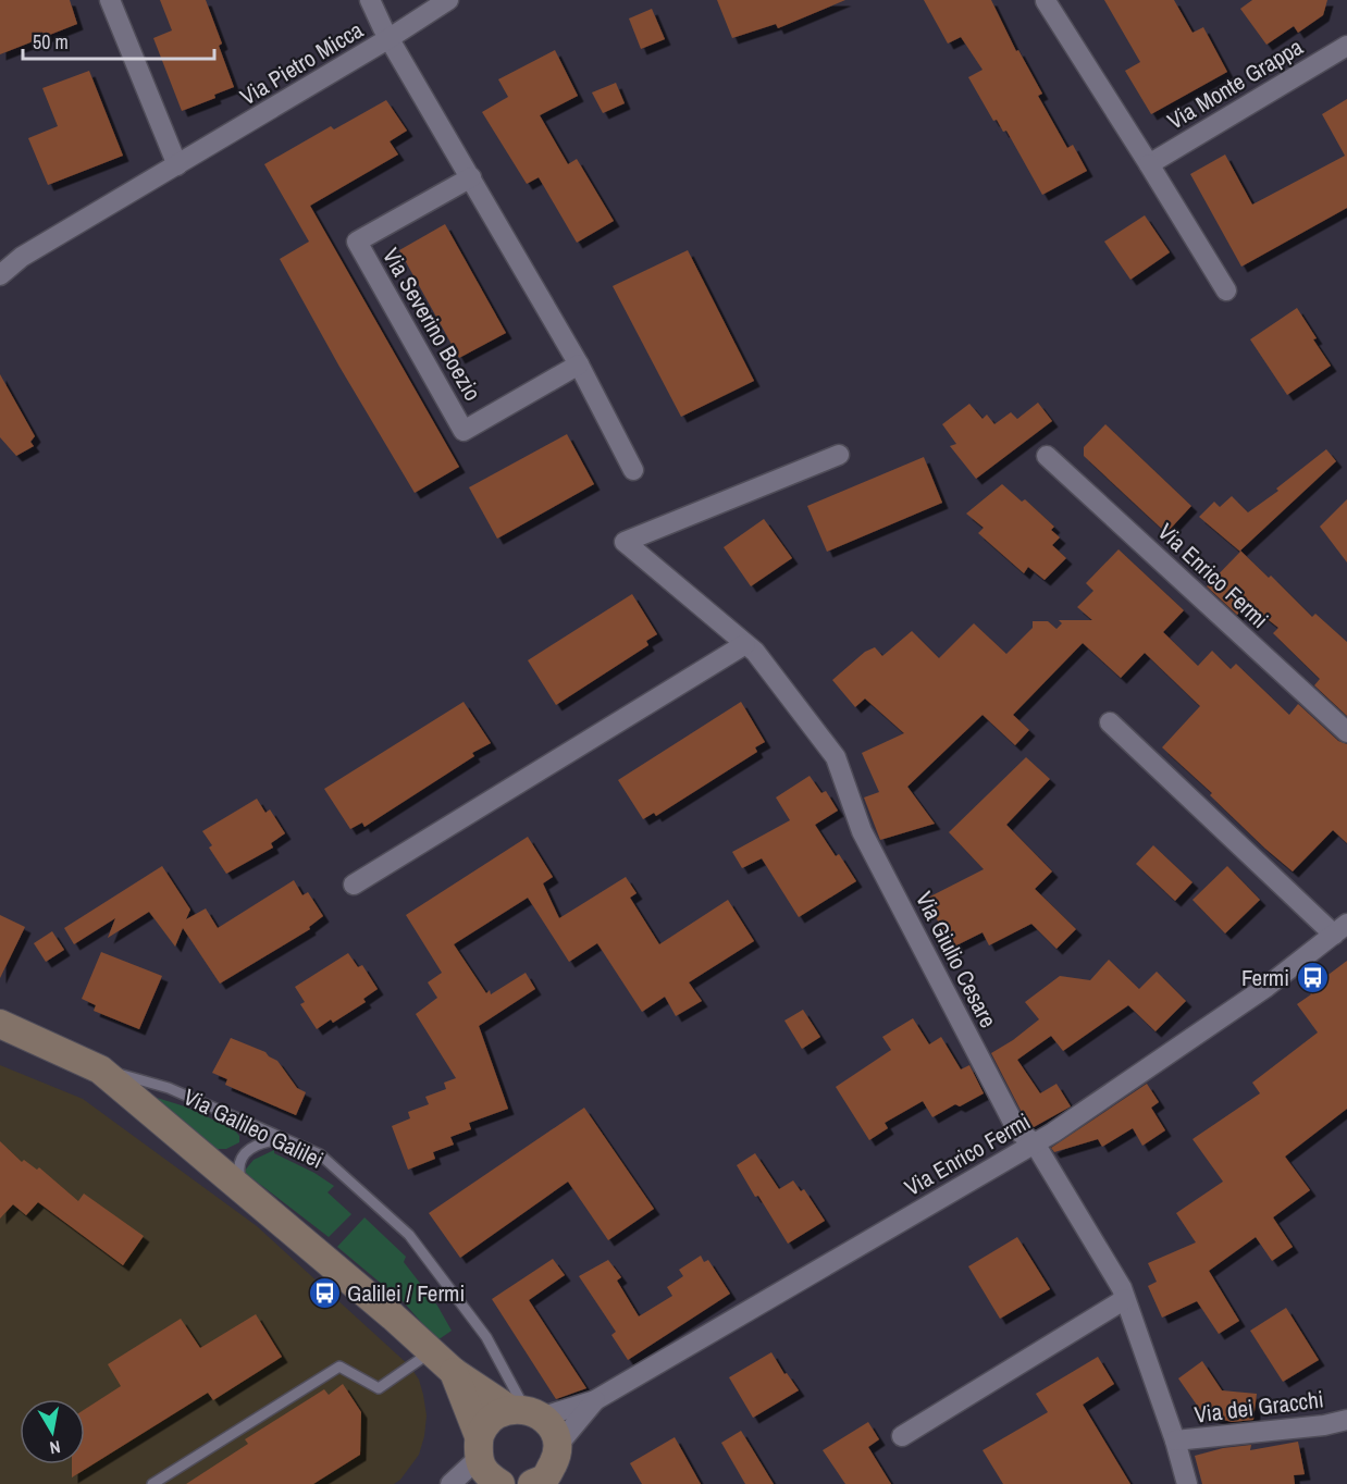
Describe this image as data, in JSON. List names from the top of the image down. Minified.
{"streets":{"street":["Via Pietro Micca","Via Monte Grappa","Via Severino Boezio","Via Enrico Fermi","Via Giulio Cesare","Via Galileo Galilei","Via dei Gracchi"]},"crossings":[["Via Enrico Fermi","Via Giulio Cesare"],["Via Enrico Fermi","Via Galileo Galilei"],["Via Giulio Cesare","Via dei Gracchi"]],"places":{"bus stop":["Fermi","Galilei / Fermi"]},"scale_bar":"50 m","north":"bottom"}
